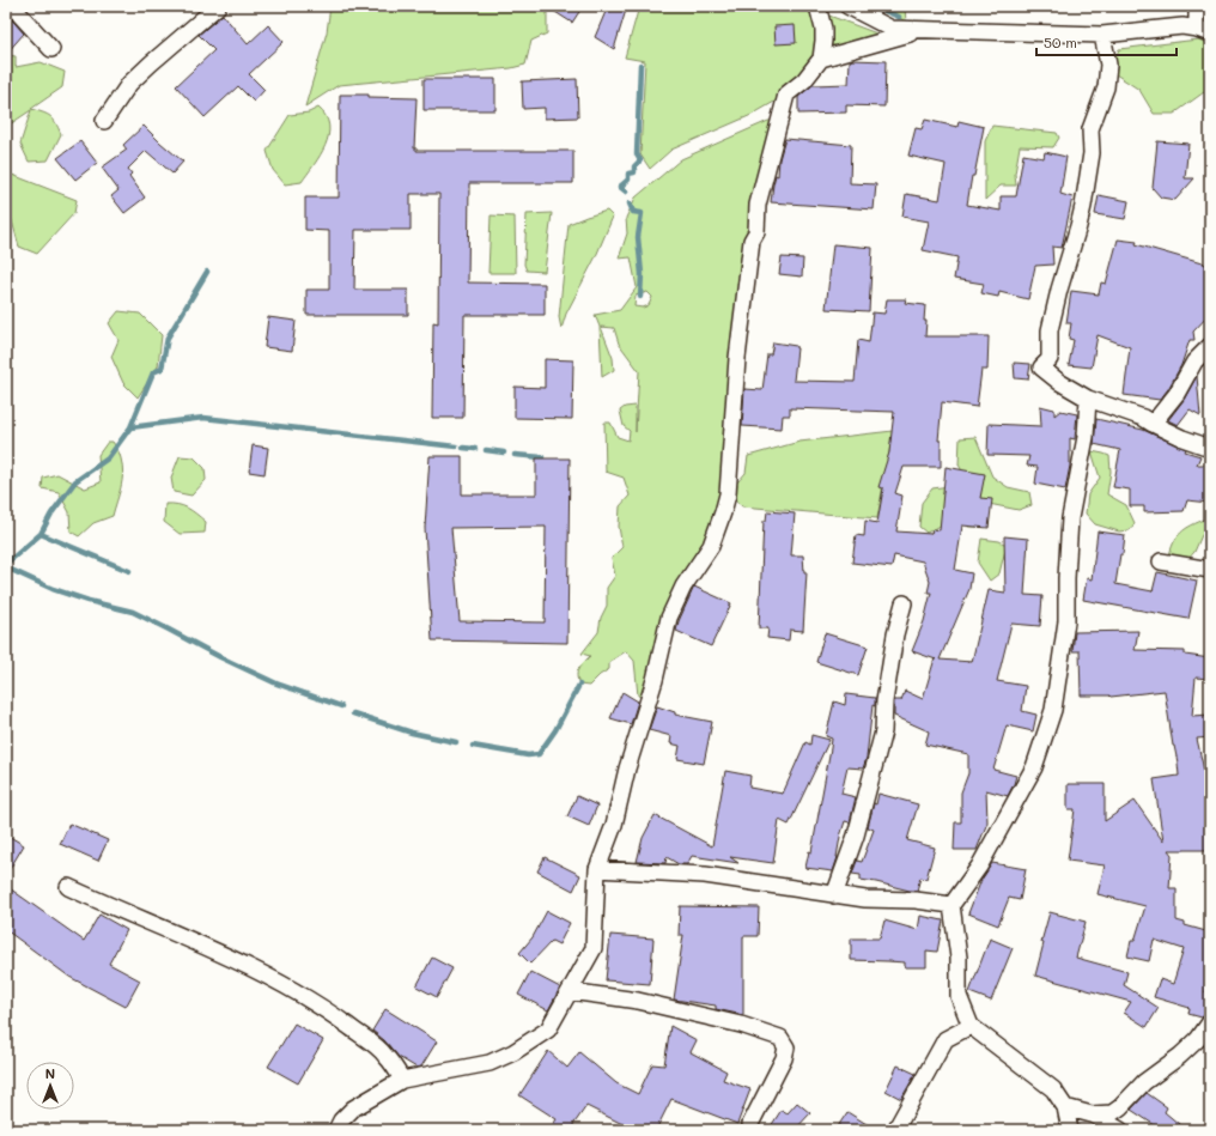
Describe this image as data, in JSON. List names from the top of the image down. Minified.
{"scale_bar":"50 m","north":"top"}
